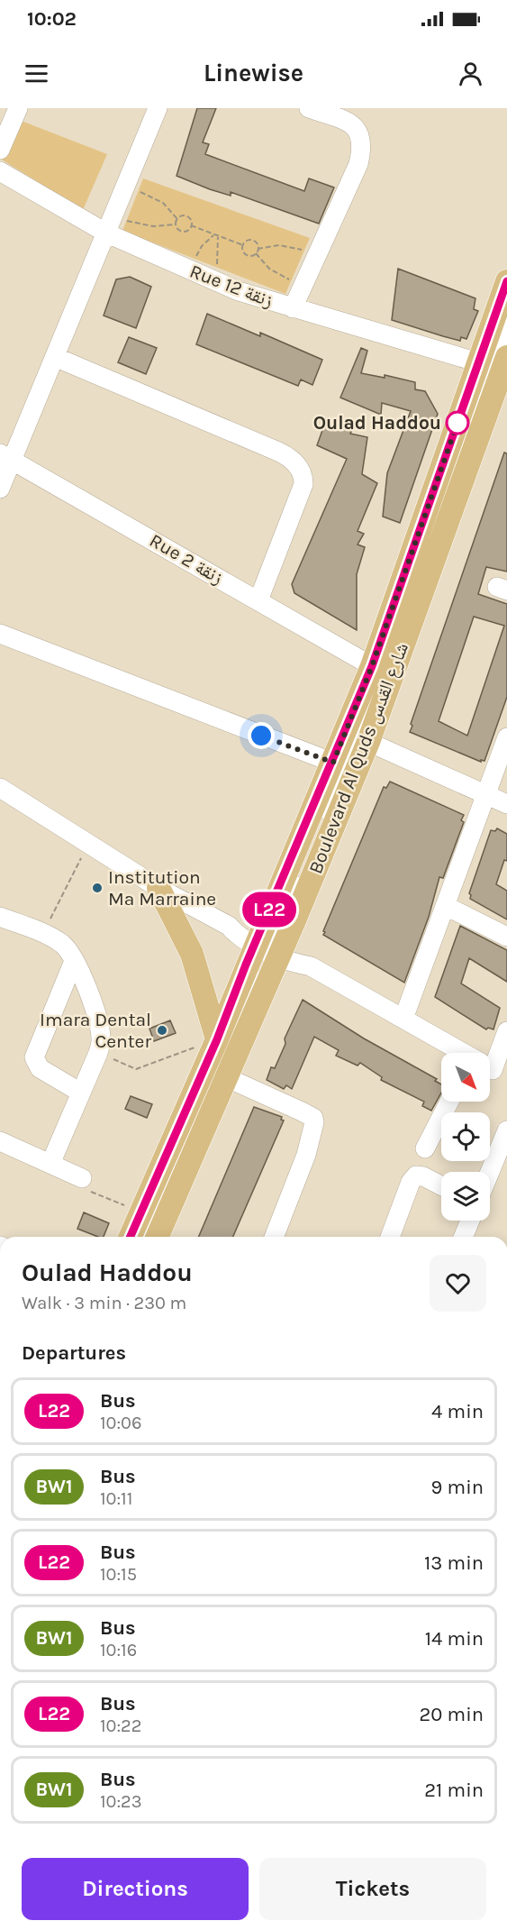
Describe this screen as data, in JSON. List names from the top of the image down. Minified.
{"streets":{"main road":["Boulevard Al Quds شارع القدس"],"street":["Rue 12 زنقة","Rue 2 زنقة"]},"crossings":[["Rue 12 زنقة","Boulevard Al Quds شارع القدس"],["Rue 2 زنقة","Boulevard Al Quds شارع القدس"]],"places":["Oulad Haddou","Institution Ma Marraine","Imara Dental Center"],"lines":["bus line L22"],"north":"bottom right","page":{"status":"10:02","header":"Linewise","on_map":"L22","heading":[["Oulad Haddou","Walk · 3 min · 230 m"],"Departures"],"list":[{"mark":"L22","name":"Bus","note":"10:06","value":"4 min"},{"mark":"BW1","name":"Bus","note":"10:11","value":"9 min"},{"mark":"L22","name":"Bus","note":"10:15","value":"13 min"},{"mark":"BW1","name":"Bus","note":"10:16","value":"14 min"},{"mark":"L22","name":"Bus","note":"10:22","value":"20 min"},{"mark":"BW1","name":"Bus","note":"10:23","value":"21 min"}],"buttons":["Directions","Tickets"]}}
